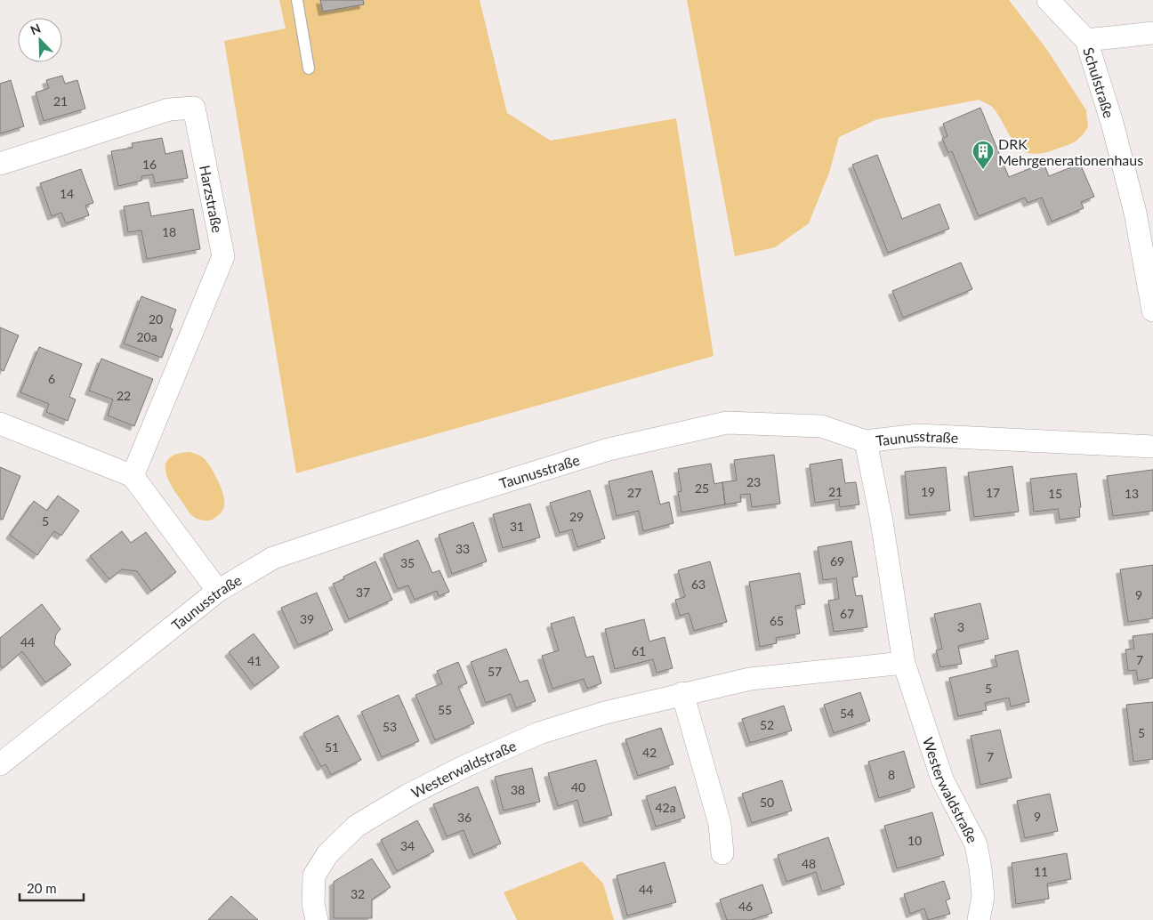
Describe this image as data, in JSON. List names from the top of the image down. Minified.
{"streets":{"street":["Schulstraße","Harzstraße","Taunusstraße","Westerwaldstraße"]},"crossings":[["Taunusstraße","Westerwaldstraße"]],"places":{"building":["DRK Mehrgenerationenhaus"]},"house_numbers":["21","16","14","18","20","20a","6","22","23","25","21","19","27","17","15","13","29","5","31","33","69","35","63","37","9","67","39","65","3","44","61","7","41","57","5","55","54","52","53","5","51","42","7","8","40","38","50","42a","9","36","10","34","48","11","44","32","46"],"scale_bar":"20 m","north":"top left"}
